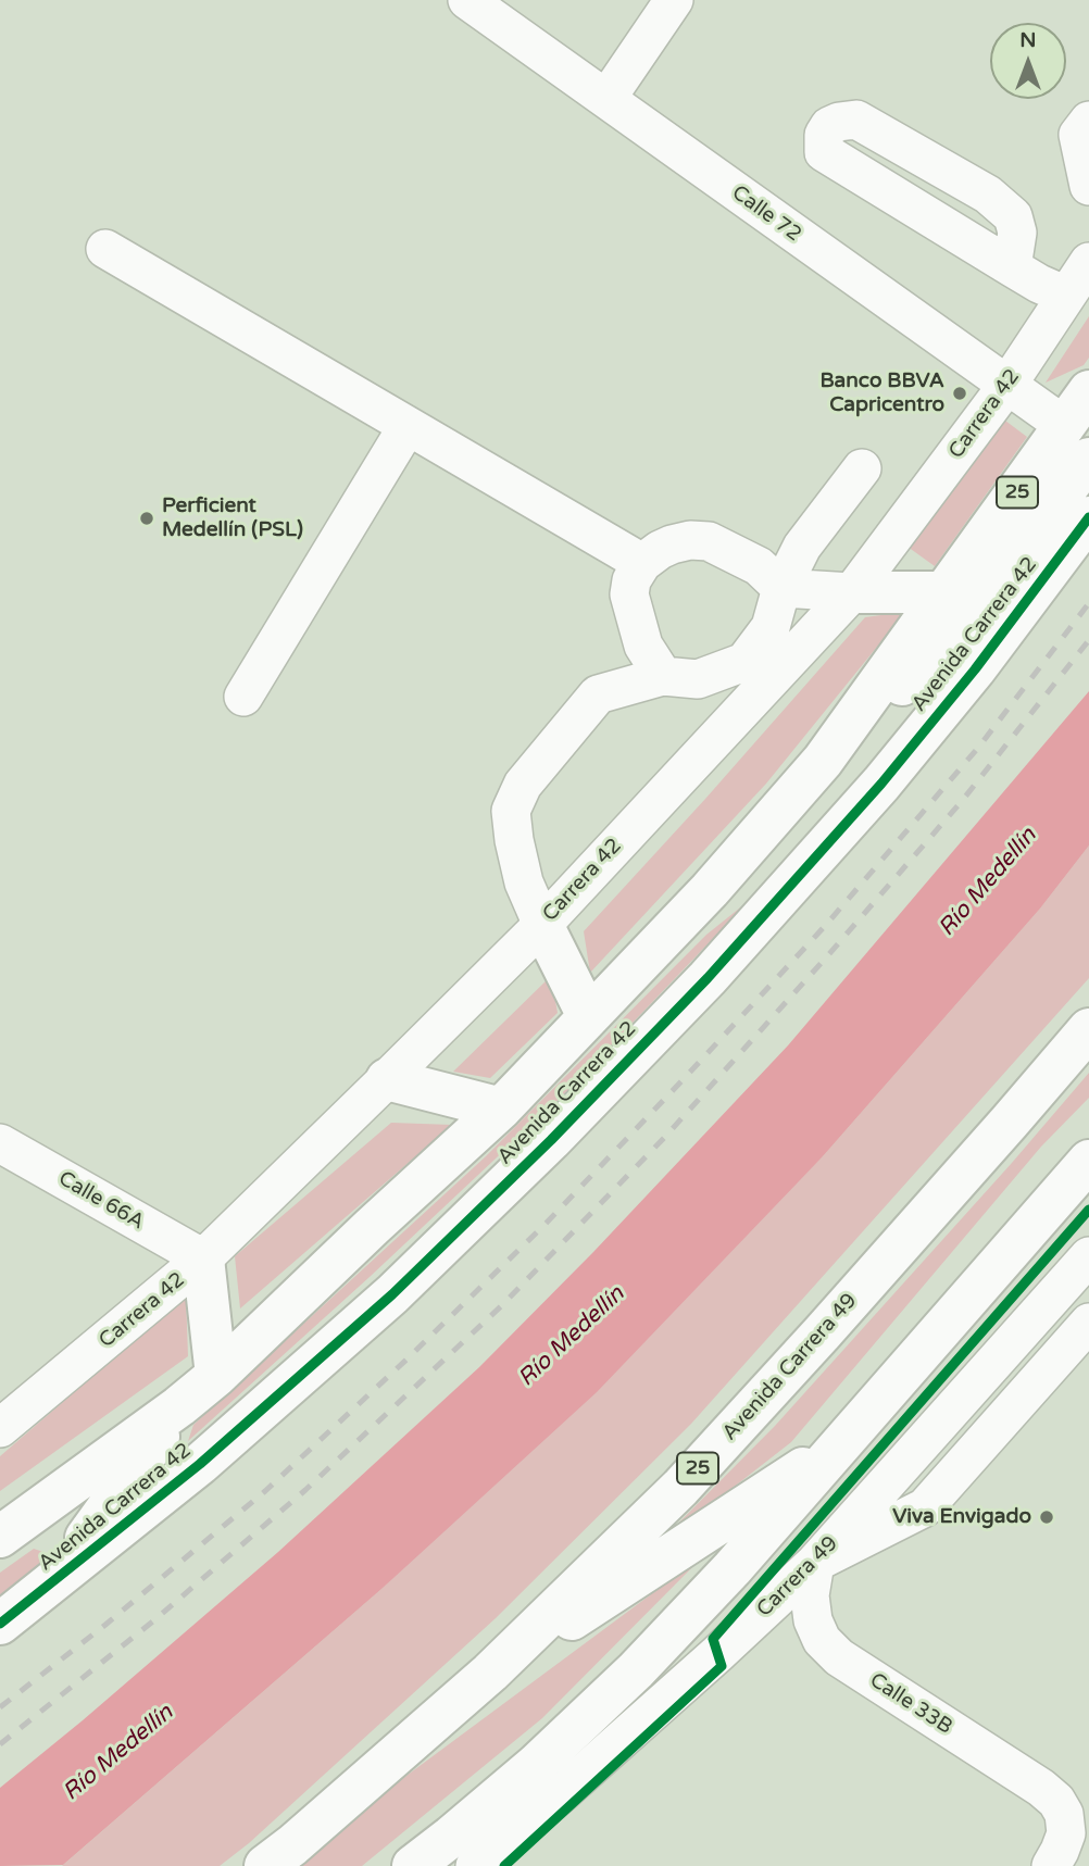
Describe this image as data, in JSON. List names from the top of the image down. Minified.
{"streets":{"highway":["25","Avenida Carrera 42","Avenida Carrera 49"],"street":["Calle 72","Carrera 42","Calle 66A","Carrera 49","Calle 33B"]},"crossings":[["Calle 72","Carrera 42"],["Calle 72","Avenida Carrera 42"],["Carrera 42","Calle 66A"],["Carrera 49","Calle 33B"]],"water":["Río Medellín"],"places":["Banco BBVA Capricentro","Perficient Medellín (PSL)","Viva Envigado"],"north":"top"}
